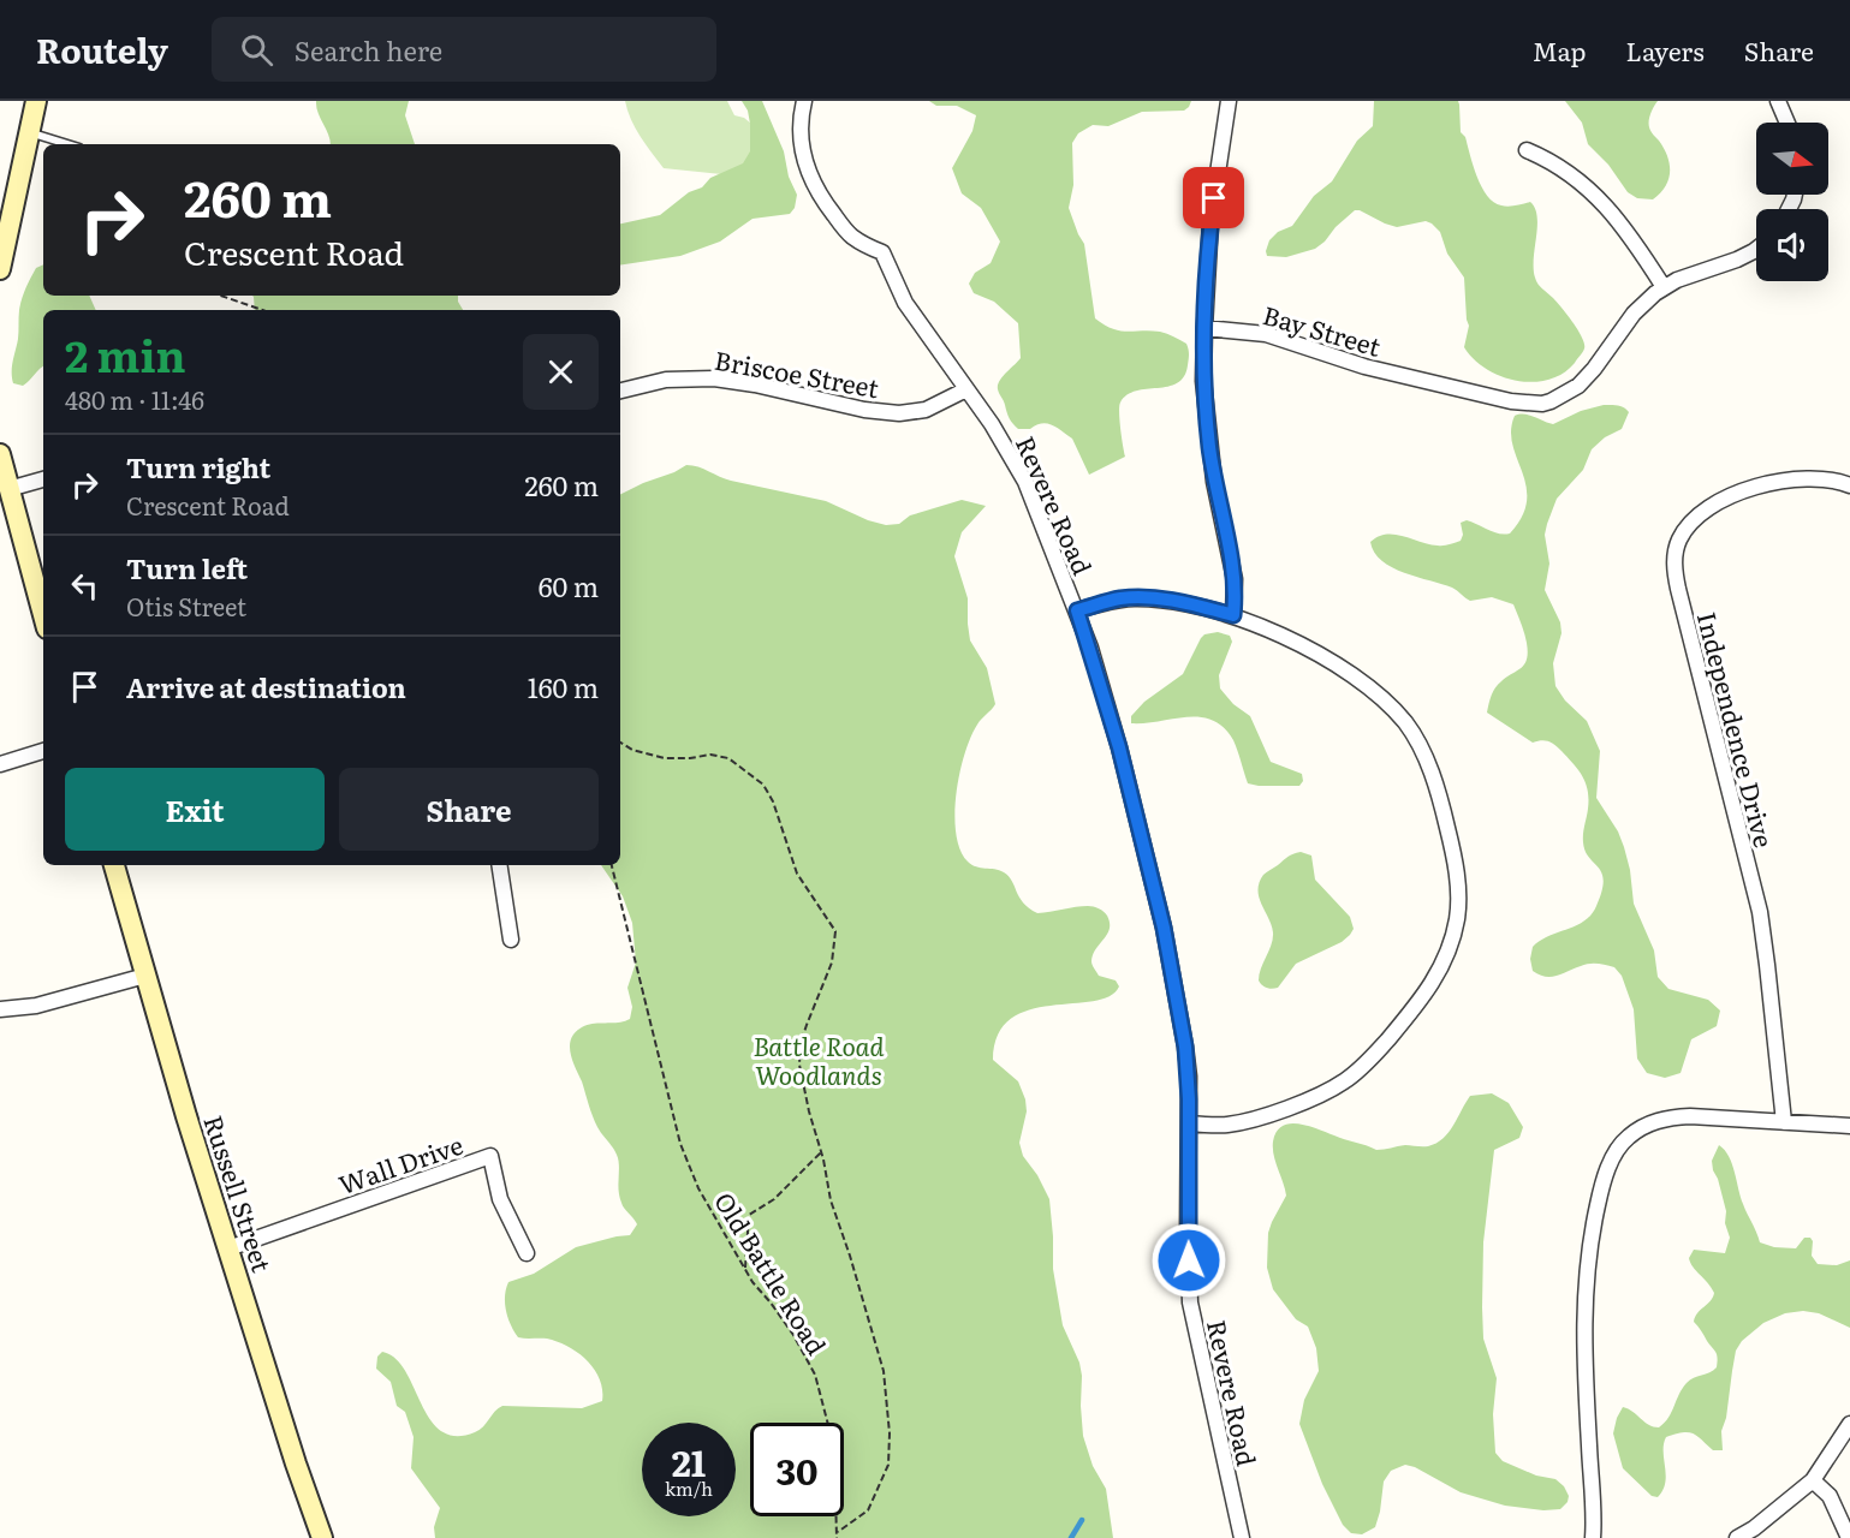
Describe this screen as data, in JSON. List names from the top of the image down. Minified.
{"streets":{"street":["Bay Street","Briscoe Street","Revere Road","Independence Drive","Wall Drive","Russell Street"],"path":["Old Battle Road"]},"crossings":[["Briscoe Street","Revere Road"],["Wall Drive","Russell Street"]],"parks":["Battle Road Woodlands"],"north":"right","page":{"header":"Routely","search":"Search here","nav":["Map","Layers","Share"],"turn":["260 m","Crescent Road"],"heading":["2 min","480 m · 11:46"],"list":[{"name":"Turn right","note":"Crescent Road","value":"260 m"},{"name":"Turn left","note":"Otis Street","value":"60 m"},{"name":"Arrive at destination","value":"160 m"}],"buttons":["Exit","Share"],"speed":"21 km/h","limit":"30"}}
